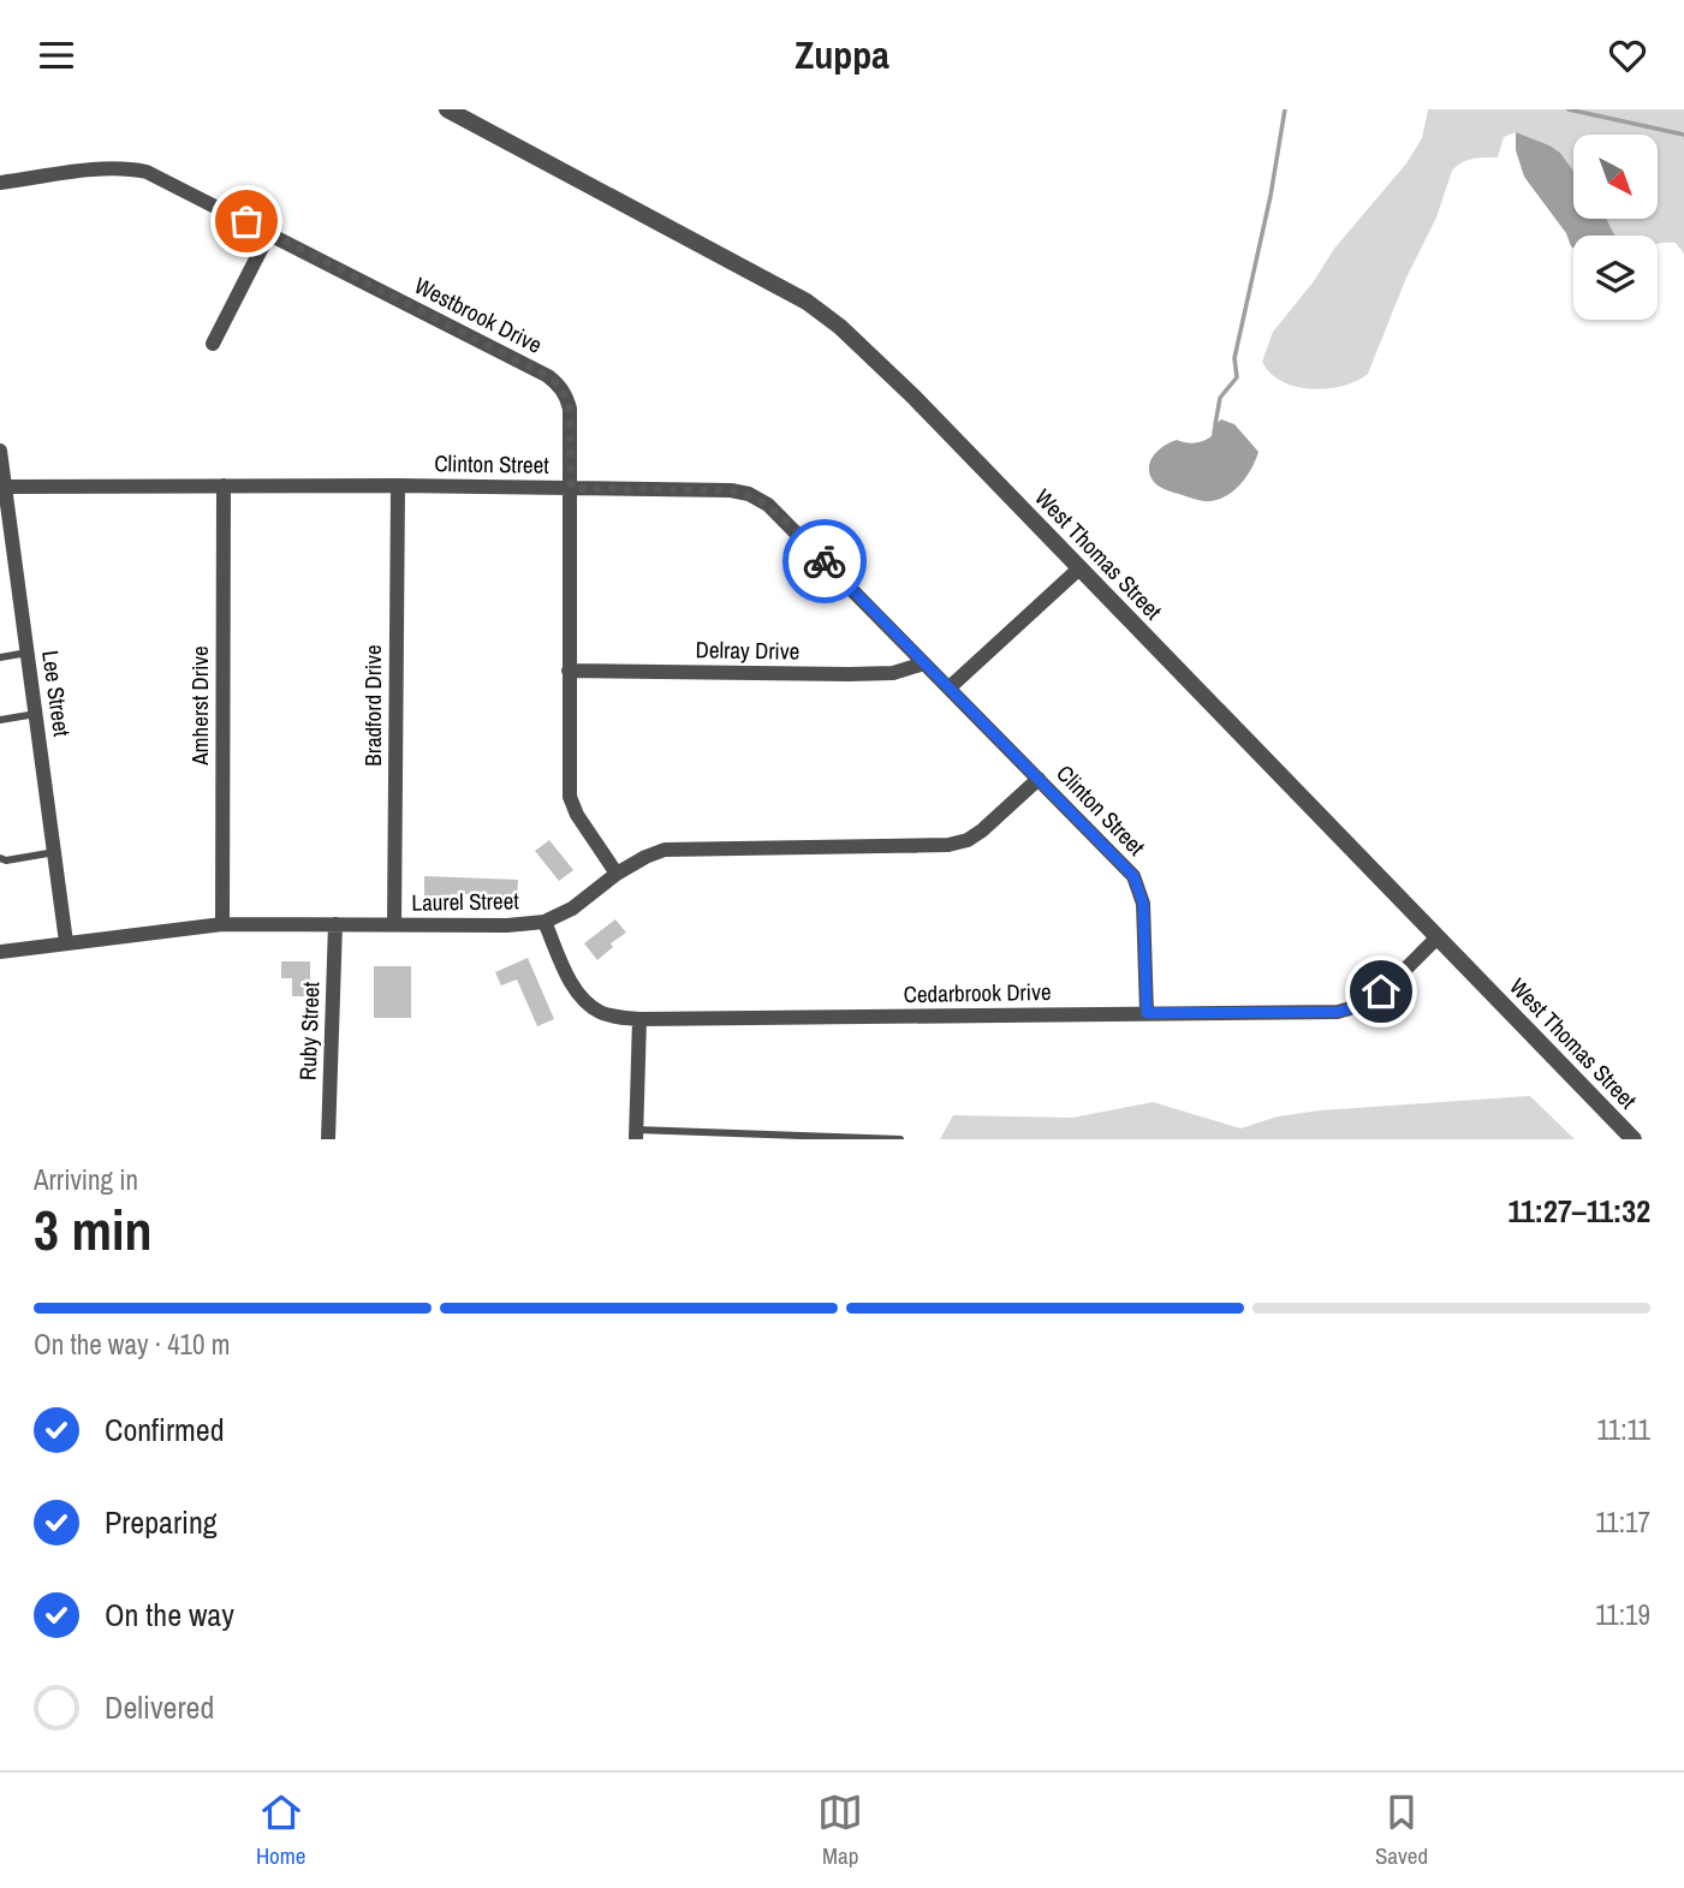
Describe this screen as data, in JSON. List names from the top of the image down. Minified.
{"streets":{"street":["Westbrook Drive","Clinton Street","West Thomas Street","Delray Drive","Lee Street","Amherst Drive","Bradford Drive","Laurel Street","Cedarbrook Drive","Ruby Street"]},"crossings":[["Westbrook Drive","Clinton Street"],["Westbrook Drive","Delray Drive"],["Westbrook Drive","Laurel Street"],["Clinton Street","Delray Drive"],["Clinton Street","Lee Street"],["Clinton Street","Amherst Drive"],["Clinton Street","Bradford Drive"],["Clinton Street","Laurel Street"],["Clinton Street","Cedarbrook Drive"],["West Thomas Street","Cedarbrook Drive"],["Lee Street","Laurel Street"],["Amherst Drive","Laurel Street"],["Bradford Drive","Laurel Street"],["Laurel Street","Cedarbrook Drive"],["Laurel Street","Ruby Street"]],"north":"bottom right","page":{"header":"Zuppa","heading":["3 min","Arriving in","11:27–11:32"],"bar":"On the way · 410 m","list":[["Confirmed","11:11"],["Preparing","11:17"],["On the way","11:19"],"Delivered"],"tabs":["Home","Map","Saved"]}}
